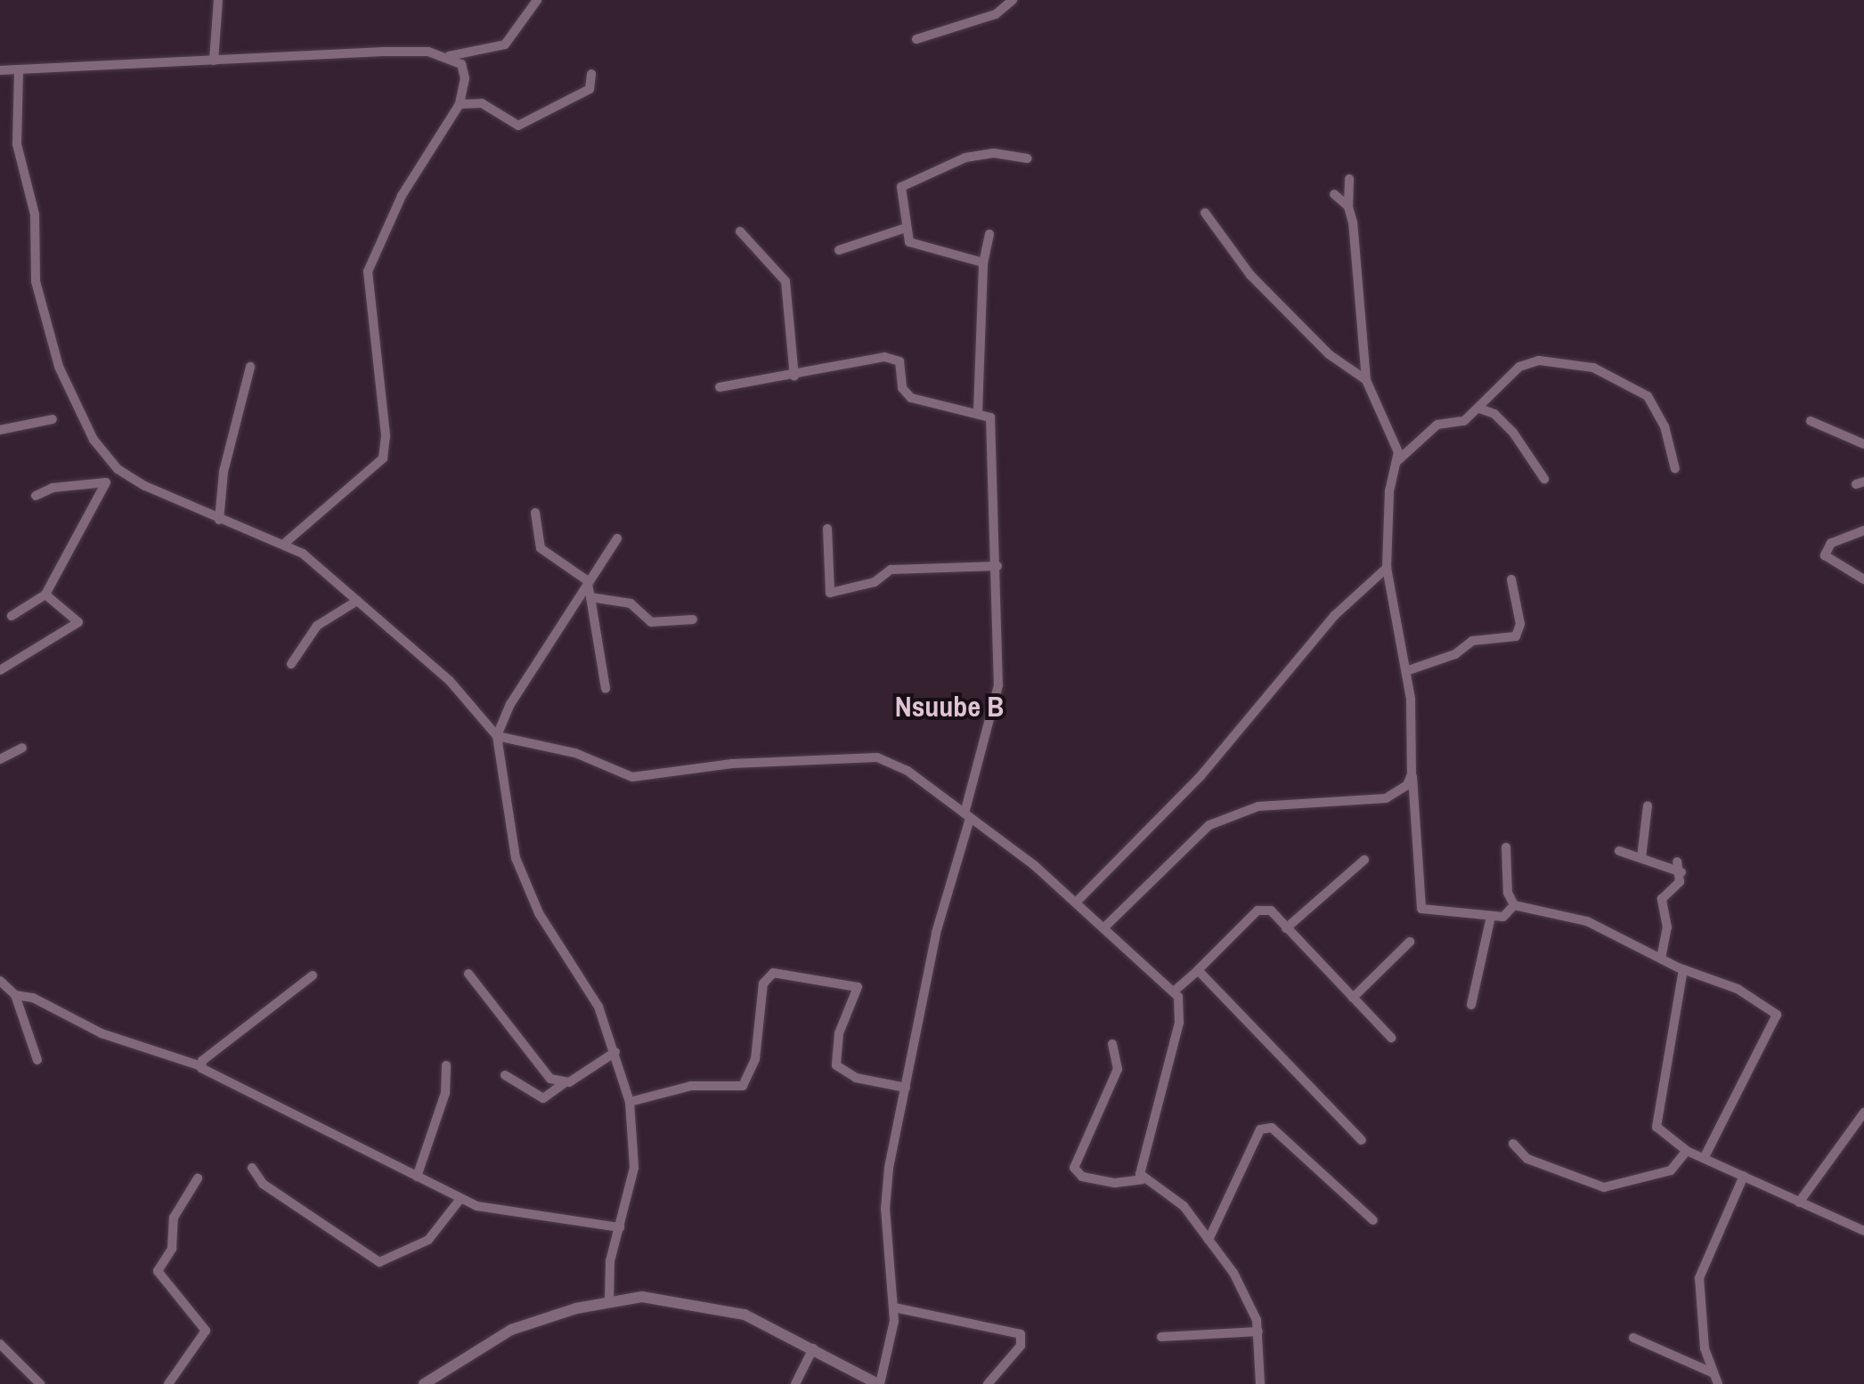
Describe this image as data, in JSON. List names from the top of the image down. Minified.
{"districts":["Nsuube B"]}
